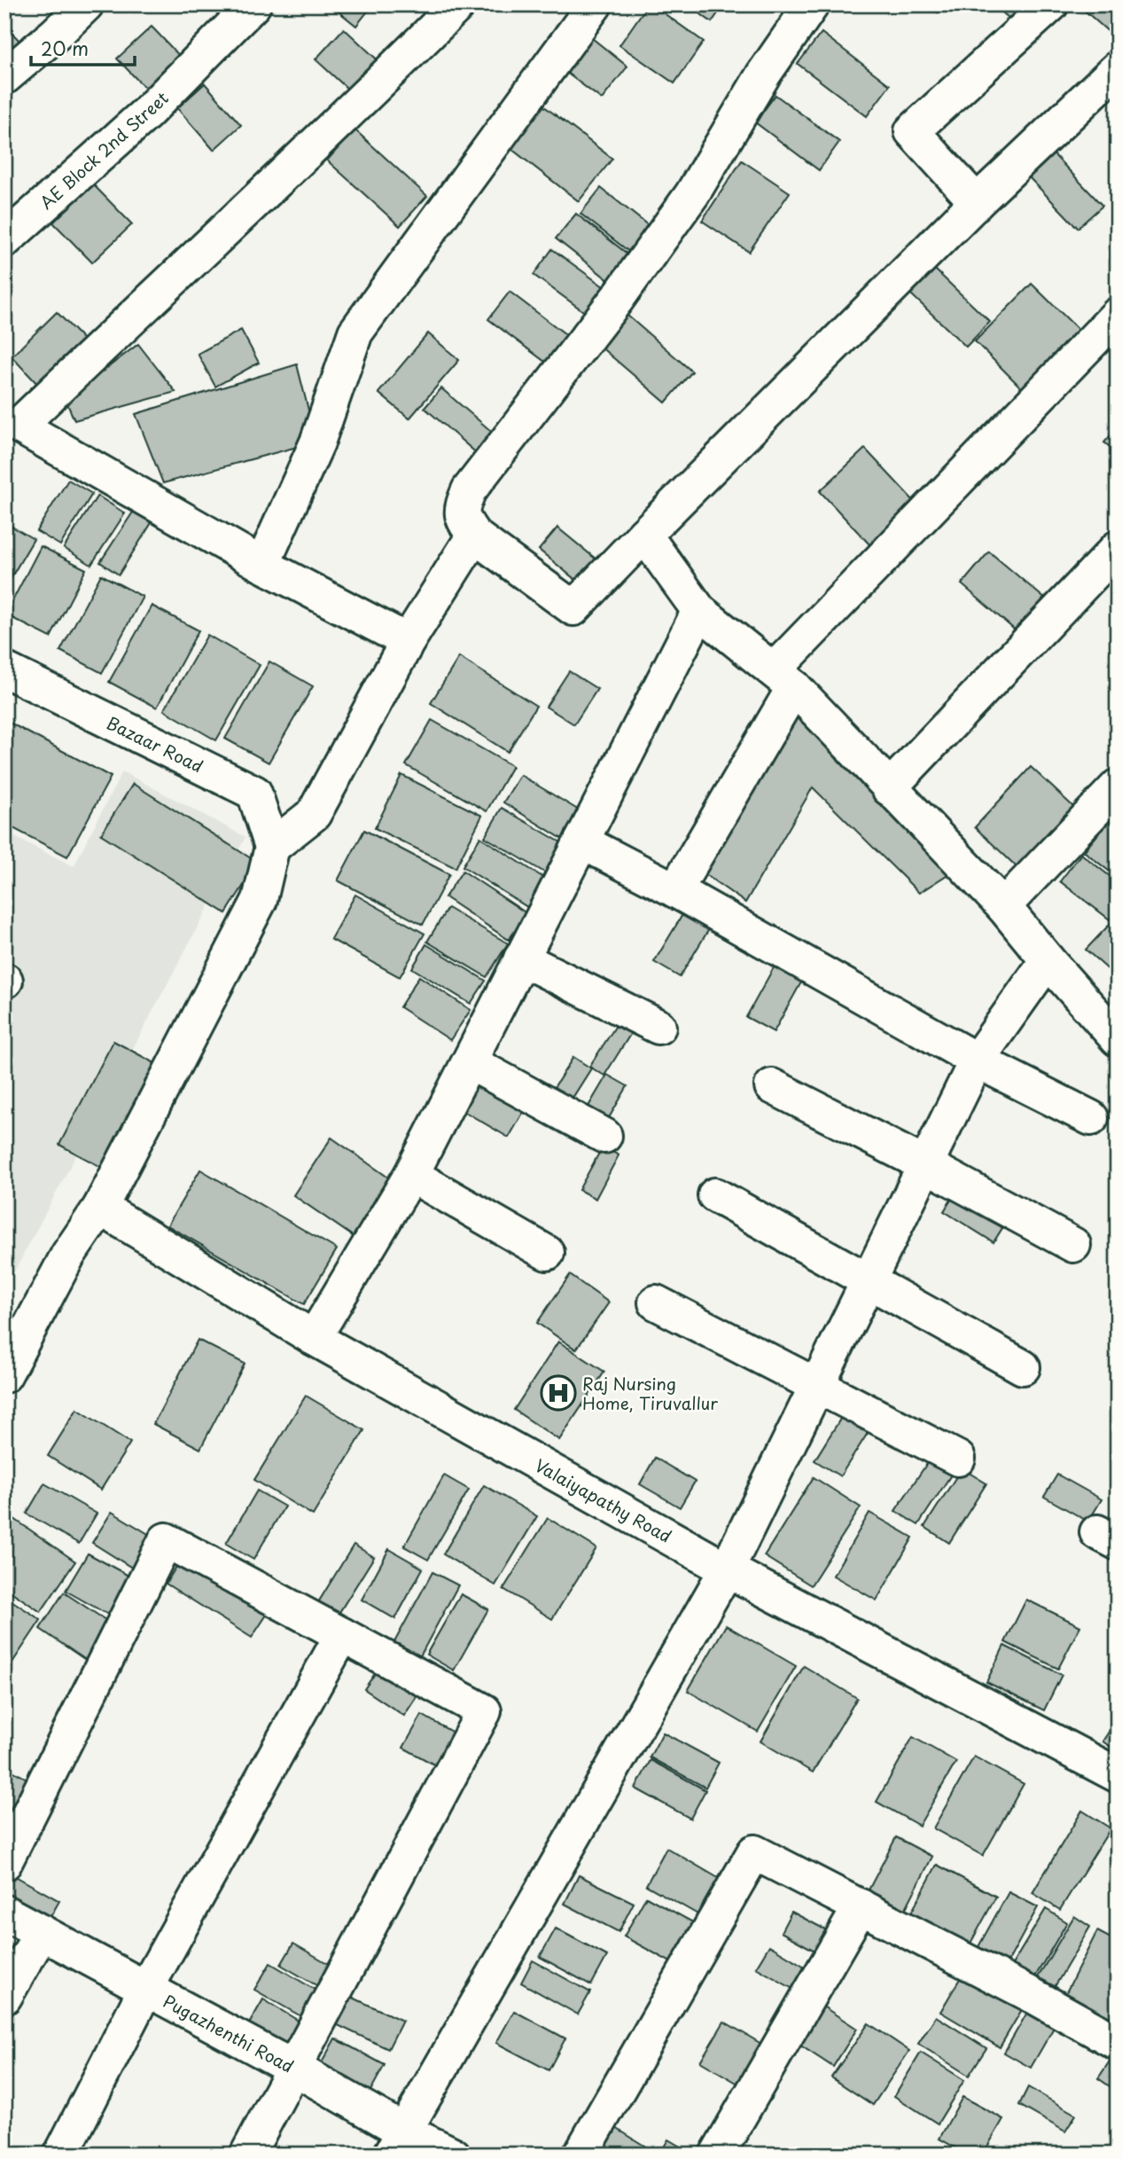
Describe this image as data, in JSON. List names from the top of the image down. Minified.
{"streets":{"street":["AE Block 2nd Street","Bazaar Road","Valaiyapathy Road","Pugazhenthi Road"]},"places":{"hospital":["Raj Nursing Home, Tiruvallur"]},"scale_bar":"20 m"}
